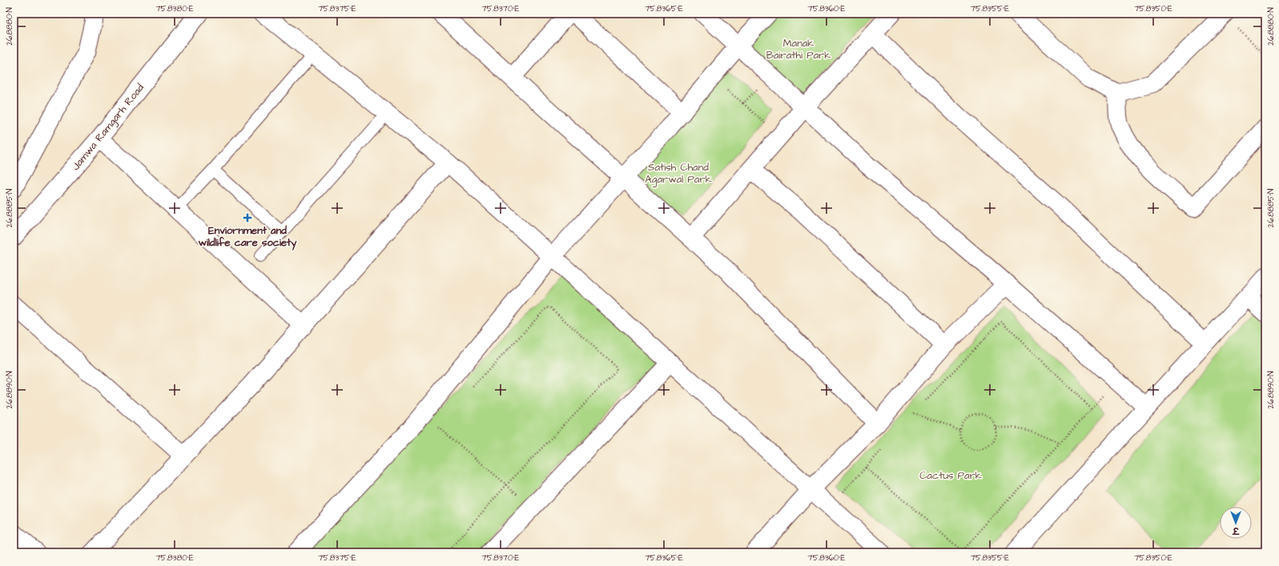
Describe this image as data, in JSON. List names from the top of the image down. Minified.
{"streets":{"street":["Jamwa Ramgarh Road"]},"parks":["Manak Bairathi Park","Satish Chand Agarwal Park","Cactus Park"],"places":{"health":["Enviornment and wildlife care society"]},"north":"bottom","coordinates":["75.8380°E","75.8375°E","75.8370°E","75.8365°E","75.8360°E","75.8355°E","75.8350°E","26.8880°N","26.8885°N","26.8890°N"]}
